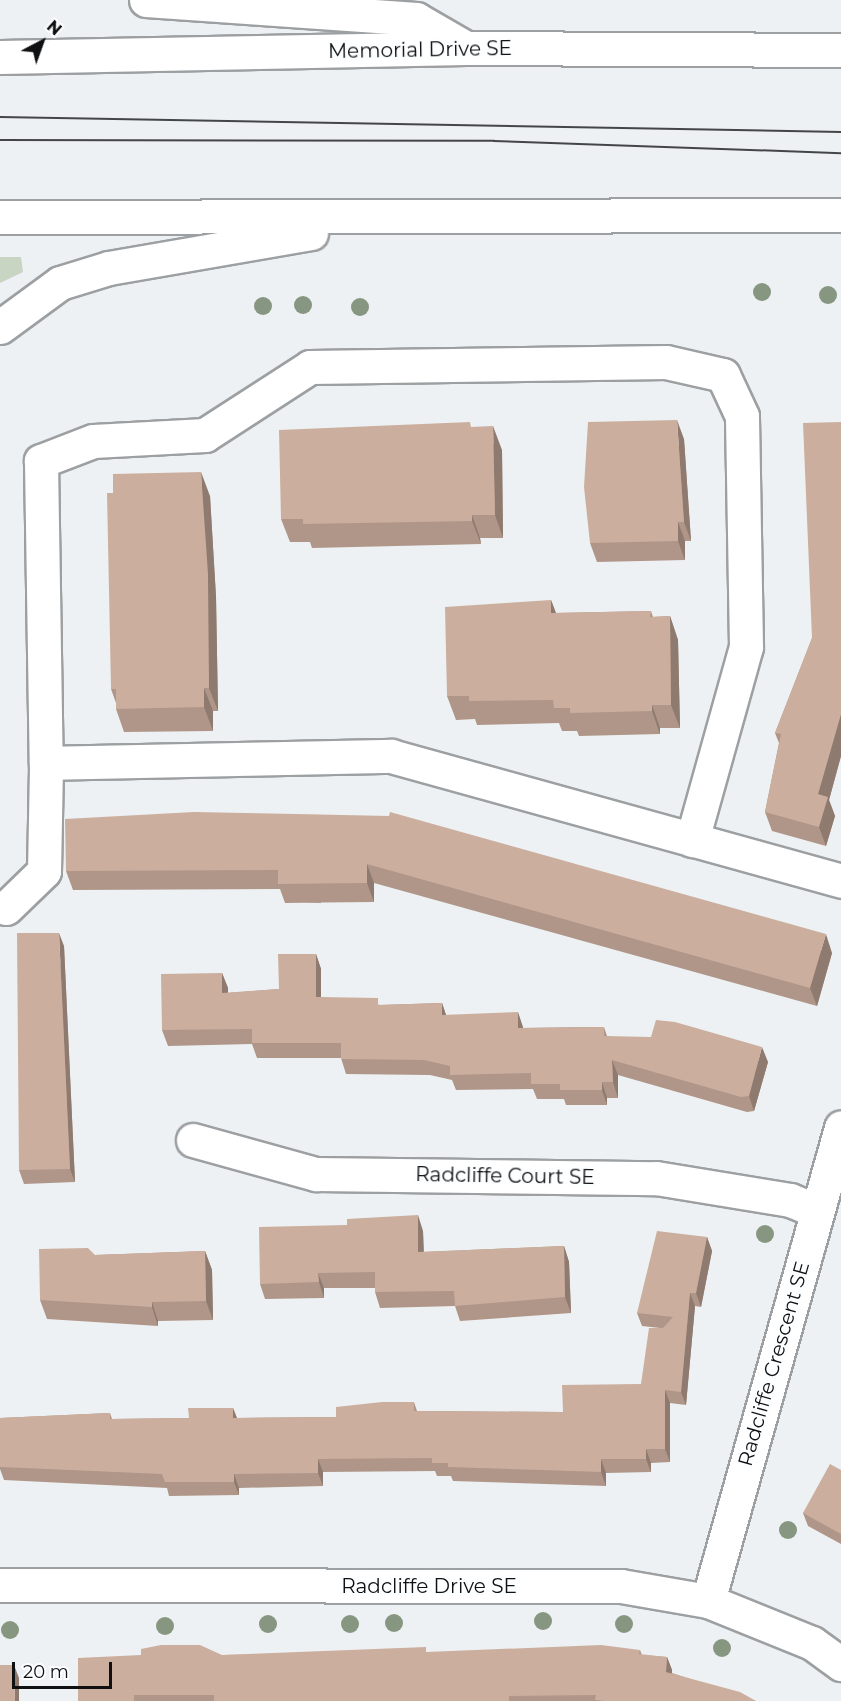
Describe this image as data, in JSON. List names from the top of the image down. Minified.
{"streets":{"main road":["Memorial Drive SE","Radcliffe Court SE","Radcliffe Crescent SE","Radcliffe Drive SE"]},"crossings":[["Radcliffe Court SE","Radcliffe Crescent SE"],["Radcliffe Crescent SE","Radcliffe Drive SE"]],"scale_bar":"20 m","north":"top right"}
